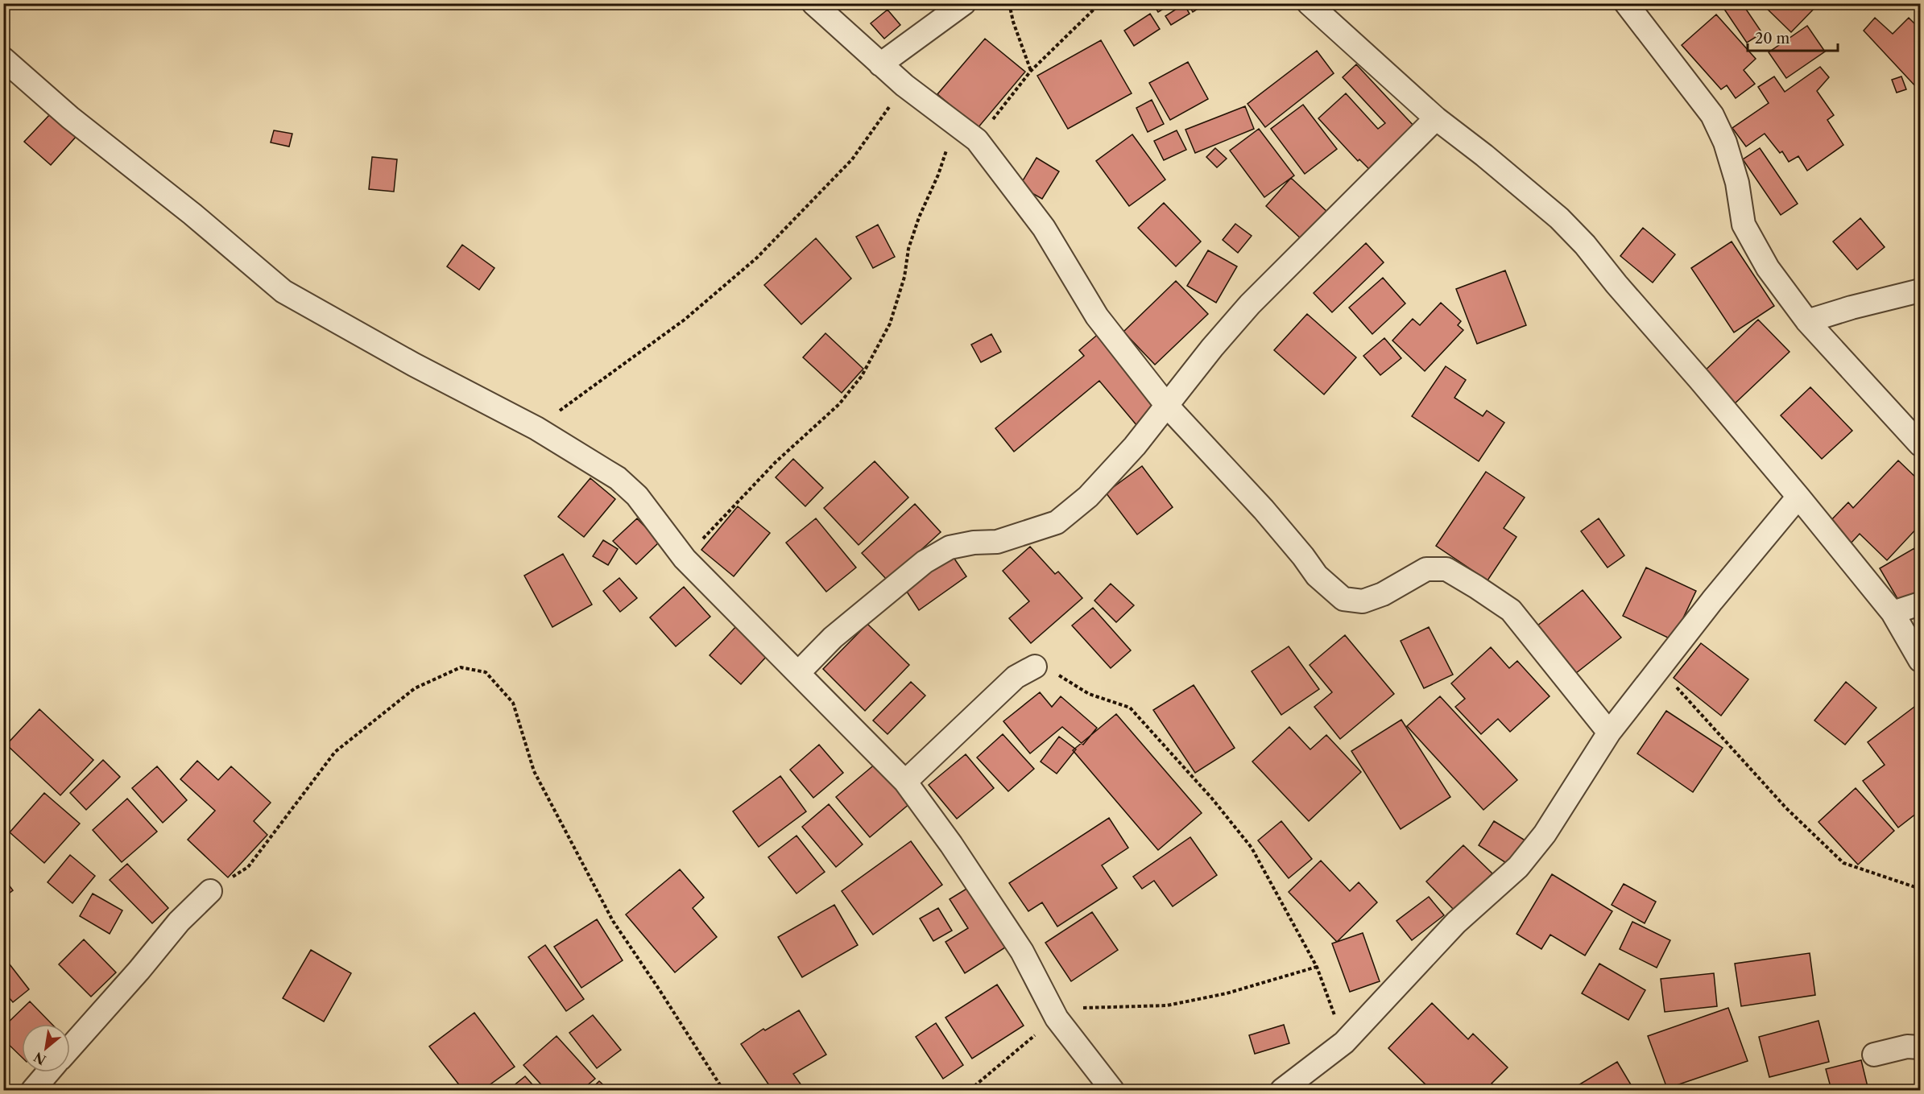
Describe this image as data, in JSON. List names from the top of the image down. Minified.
{"scale_bar":"20 m","north":"bottom left"}
